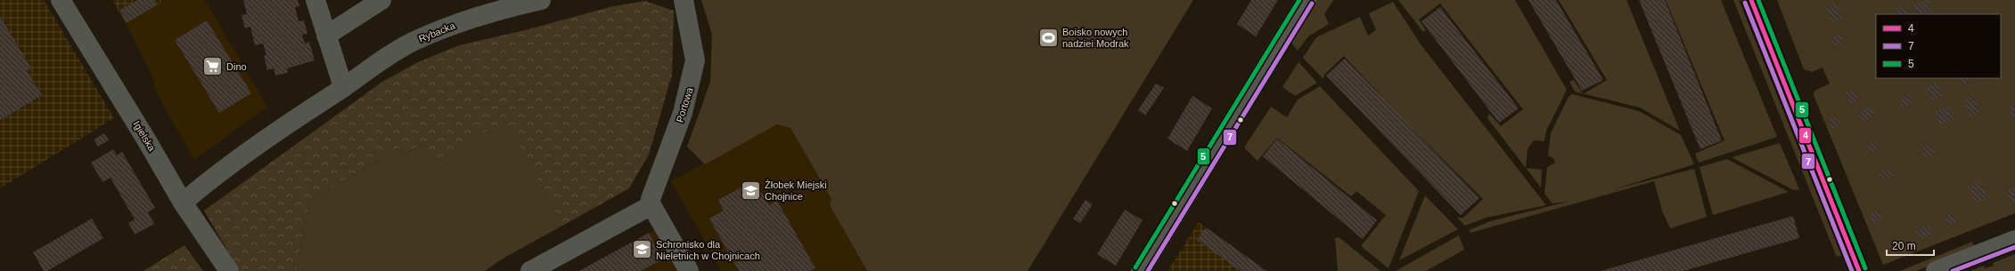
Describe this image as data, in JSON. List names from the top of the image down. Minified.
{"streets":{"street":["Rybacka","Portowa","Igielska"]},"crossings":[["Rybacka","Igielska"]],"places":{"sports":["Boisko nowych nadziei Modrak"],"supermarket":["Dino"],"school or university":["Żłobek Miejski Chojnice","Schronisko dla Nieletnich w Chojnicach"]},"lines":["transit line 4","transit line 5","transit line 7"],"legend":["4","7","5"],"scale_bar":"20 m"}
